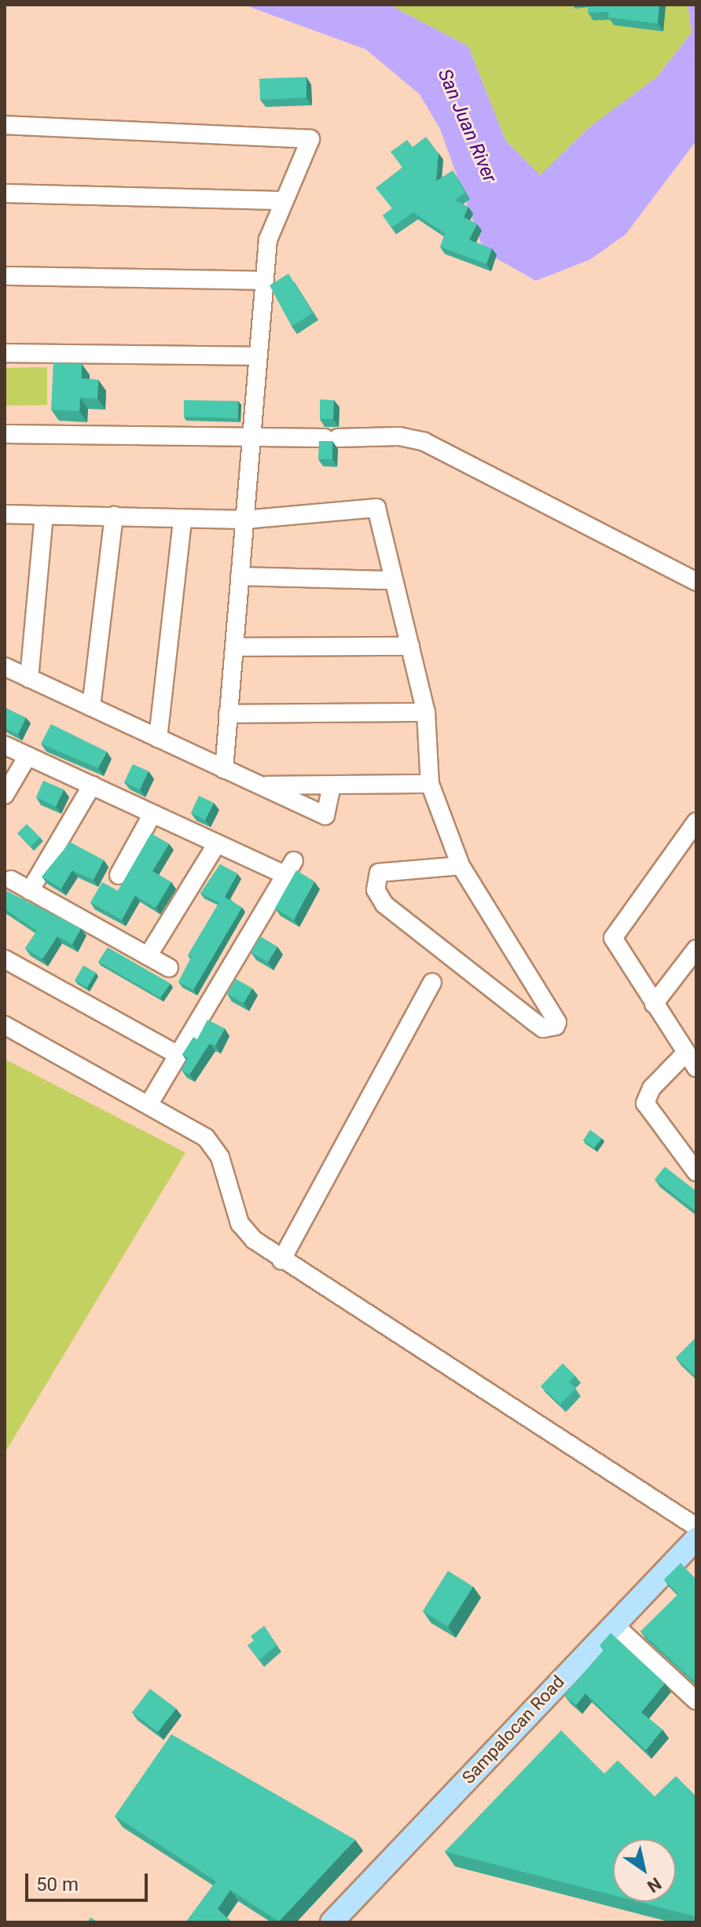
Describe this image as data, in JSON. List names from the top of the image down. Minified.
{"streets":{"main road":["Sampalocan Road"]},"water":["San Juan River"],"scale_bar":"50 m","north":"bottom right"}
